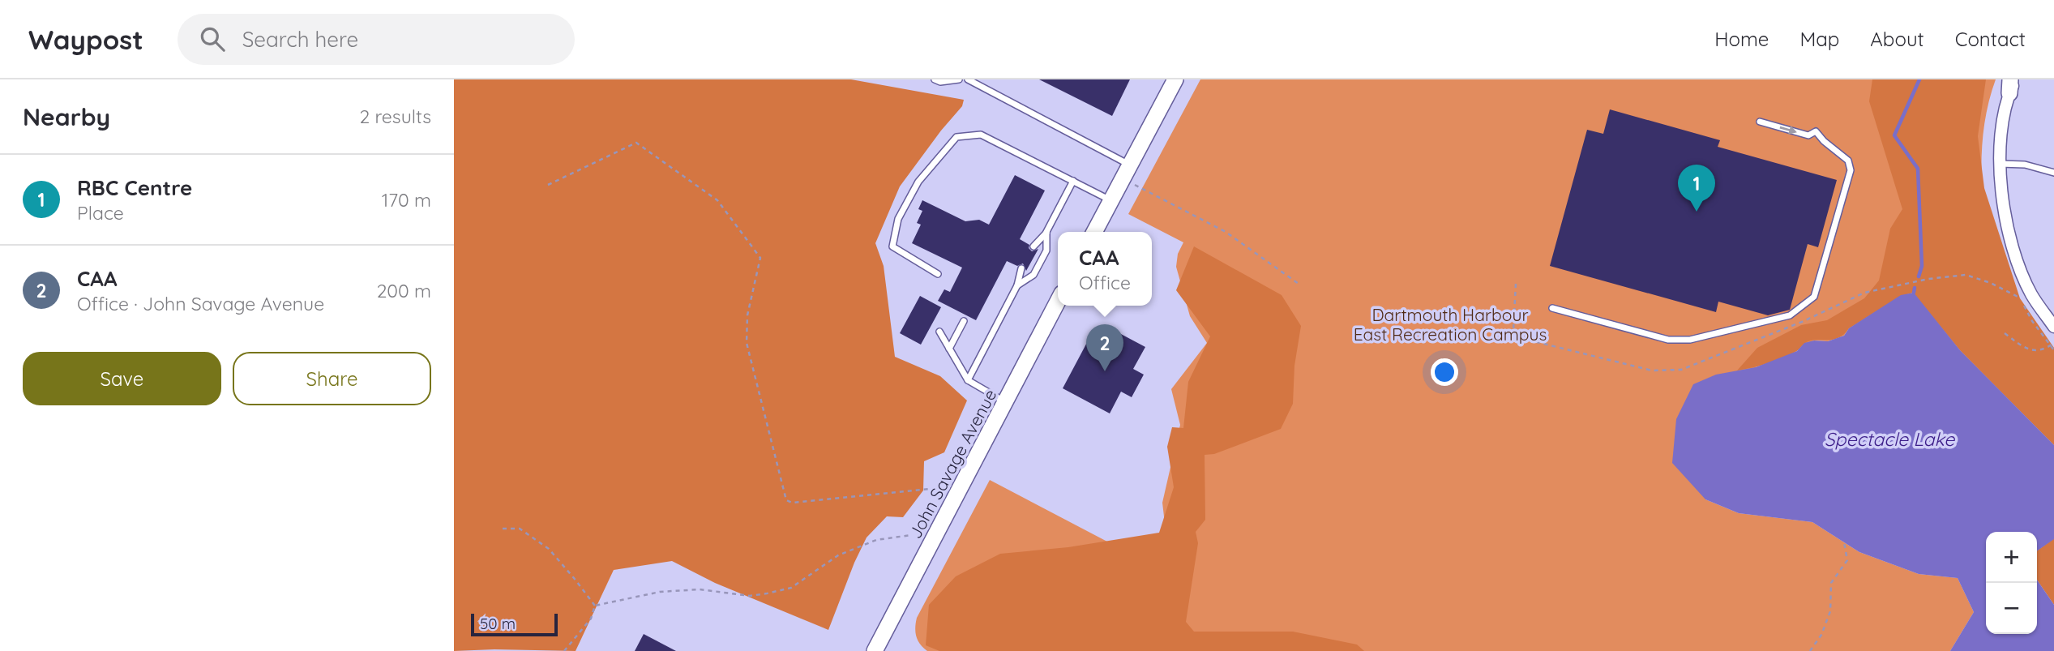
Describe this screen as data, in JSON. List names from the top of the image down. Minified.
{"streets":{"main road":["John Savage Avenue"]},"water":["Spectacle Lake"],"parks":["Dartmouth Harbour East Recreation Campus"],"scale_bar":"50 m","page":{"header":"Waypost","search":"Search here","nav":["Home","Map","About","Contact"],"heading":["Nearby","2 results"],"list":[{"mark":"1","name":"RBC Centre","note":"Place","value":"170 m"},{"mark":"2","name":"CAA","note":"Office · John Savage Avenue","value":"200 m"}],"pins":["1","2"],"popup":["CAA","Office"],"buttons":["Save","Share"],"map_buttons":["+","−"],"scale":"50 m"}}
